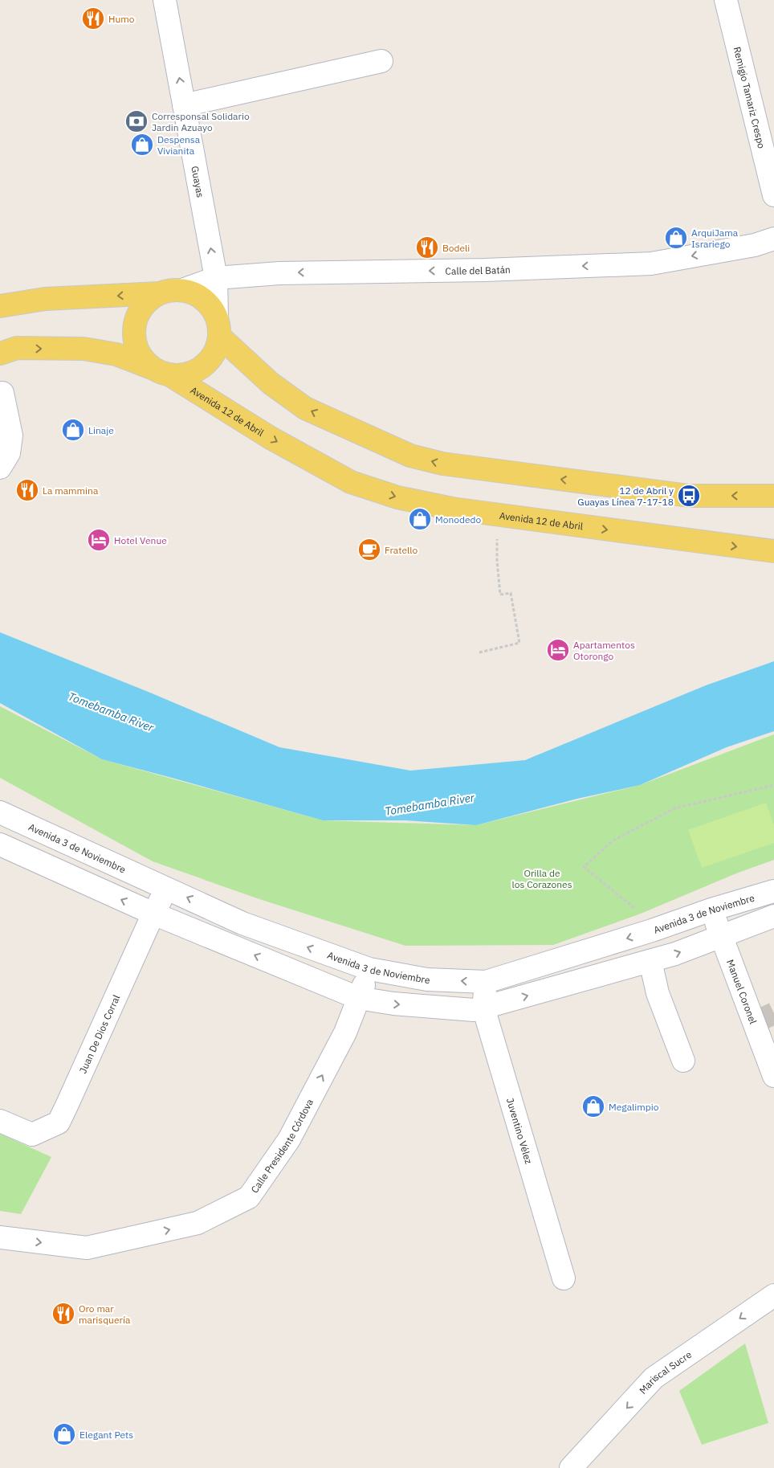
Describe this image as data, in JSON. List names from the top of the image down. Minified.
{"streets":{"main road":["Avenida 12 de Abril"],"street":["Remigio Tamariz Crespo","Guayas","Calle del Batán","Avenida 3 de Noviembre","Manuel Coronel","Juan De Dios Corral","Juventino Vélez","Calle Presidente Córdova","Mariscal Sucre"]},"crossings":[["Guayas","Calle del Batán"],["Guayas","Avenida 12 de Abril"],["Calle del Batán","Avenida 12 de Abril"],["Avenida 3 de Noviembre","Manuel Coronel"],["Avenida 3 de Noviembre","Juan De Dios Corral"],["Avenida 3 de Noviembre","Juventino Vélez"],["Avenida 3 de Noviembre","Calle Presidente Córdova"]],"one_way":["Guayas","Calle del Batán","Calle Presidente Córdova","Mariscal Sucre"],"water":["Tomebamba River"],"parks":["Orilla de los Corazones"],"places":{"restaurant":["Humo","Bodeli","La mammina","Oro mar marisquería"],"bank":["Corresponsal Solidario Jardin Azuayo"],"shop":["Despensa Vivianita","ArquiJama Israriego","Linaje","Monodedo","Megalimpio","Elegant Pets"],"bus stop":["12 de Abril y Guayas Línea 7-17-18"],"hotel":["Hotel Venue","Apartamentos Otorongo"],"cafe":["Fratello"]}}
